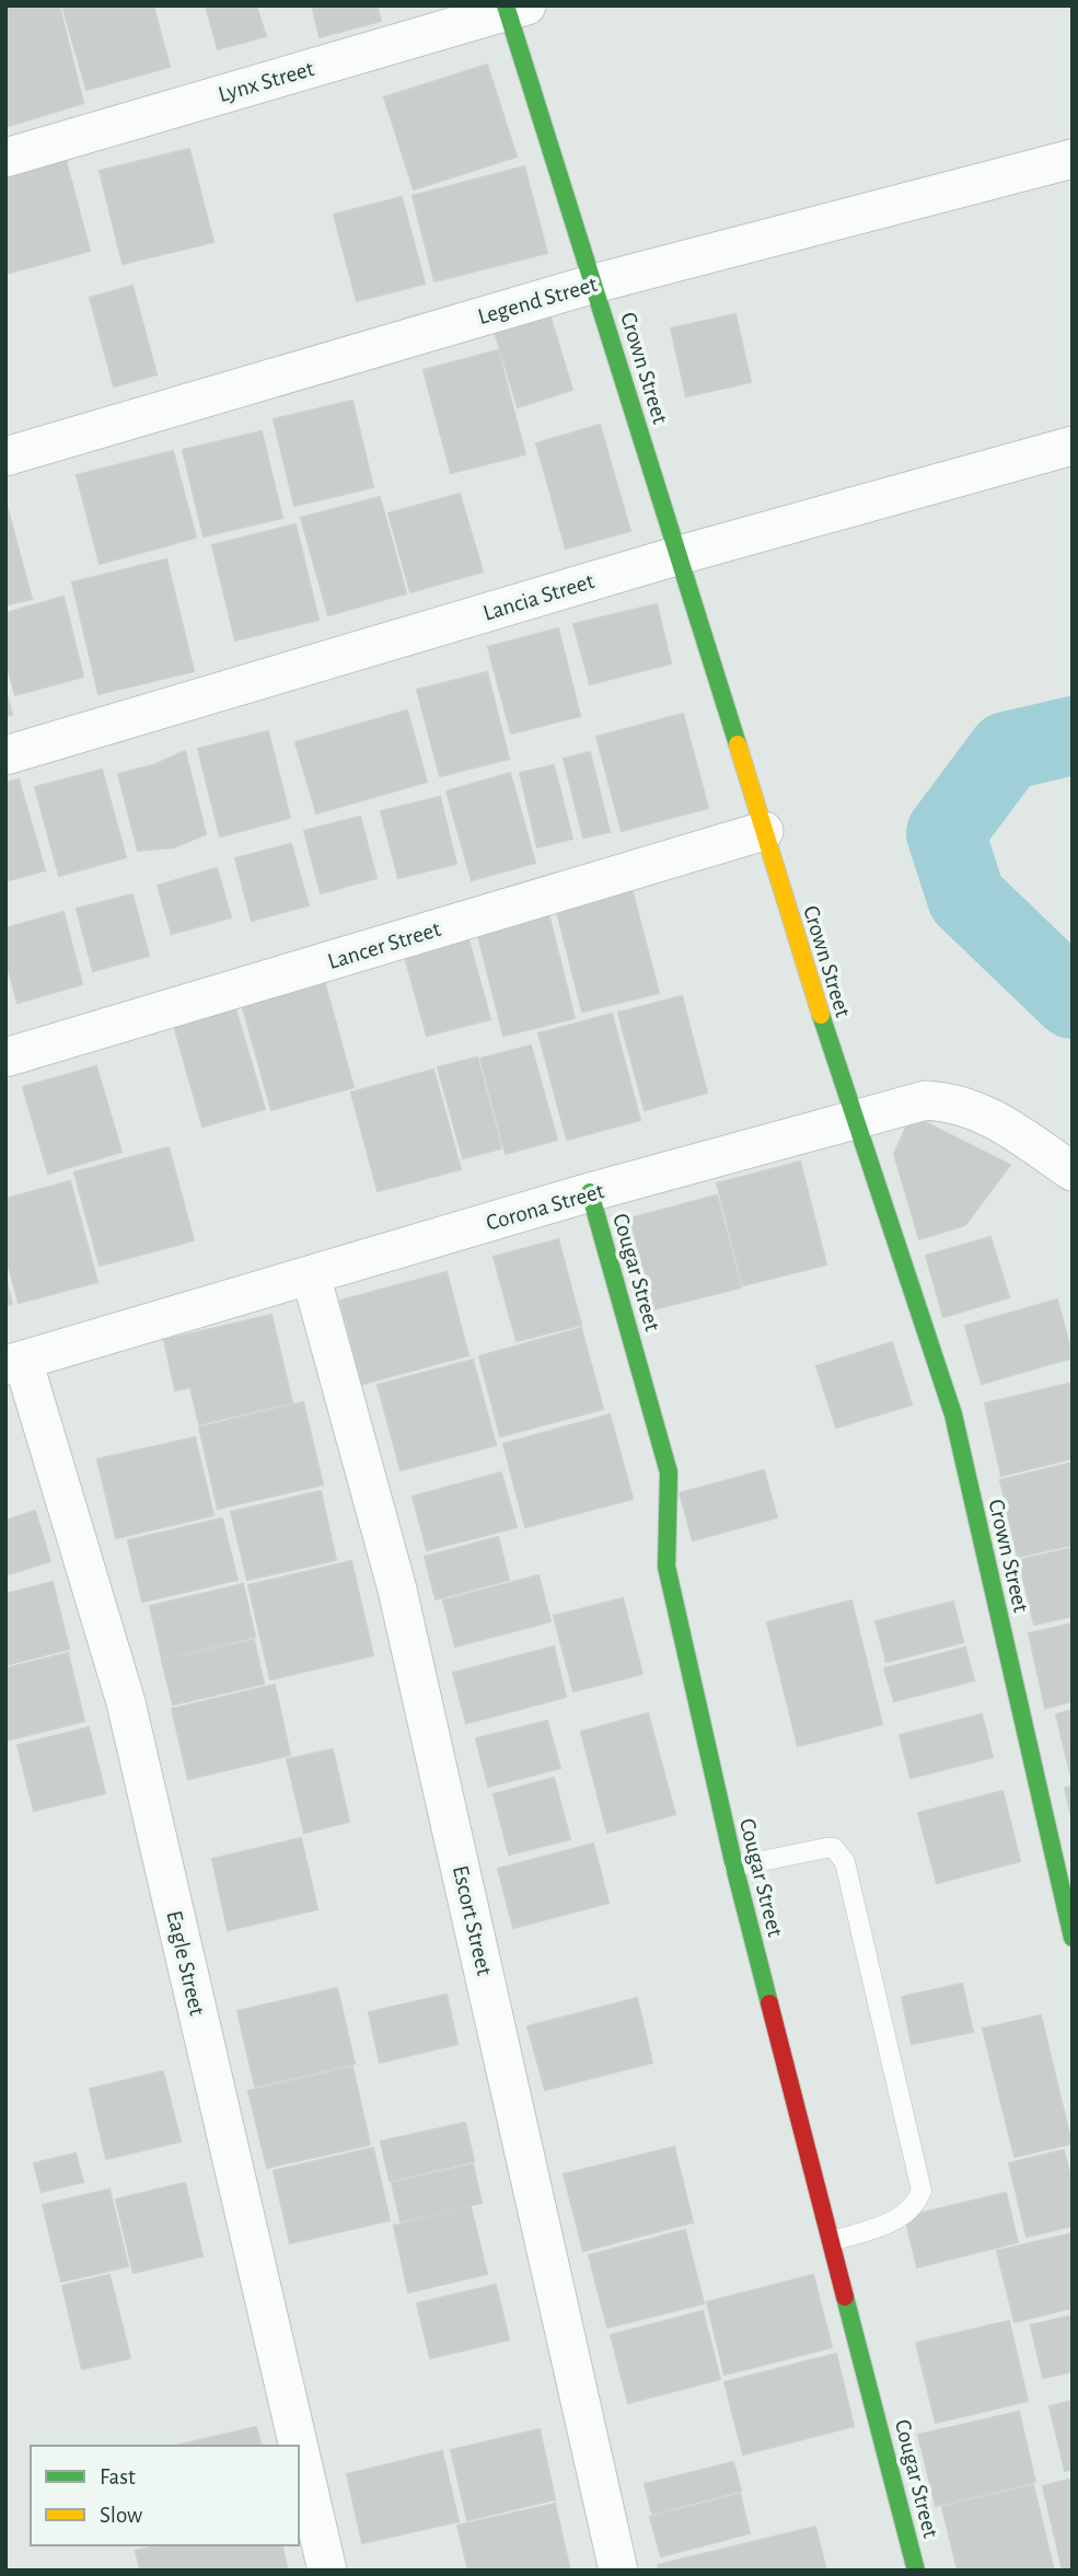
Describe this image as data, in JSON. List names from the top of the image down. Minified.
{"streets":{"street":["Lynx Street","Legend Street","Crown Street","Lancia Street","Lancer Street","Corona Street","Cougar Street","Escort Street","Eagle Street"]},"crossings":[["Lynx Street","Crown Street"],["Legend Street","Crown Street"],["Crown Street","Lancia Street"],["Crown Street","Lancer Street"],["Crown Street","Corona Street"],["Corona Street","Cougar Street"],["Corona Street","Escort Street"],["Corona Street","Eagle Street"]],"legend":["Fast","Slow"]}
